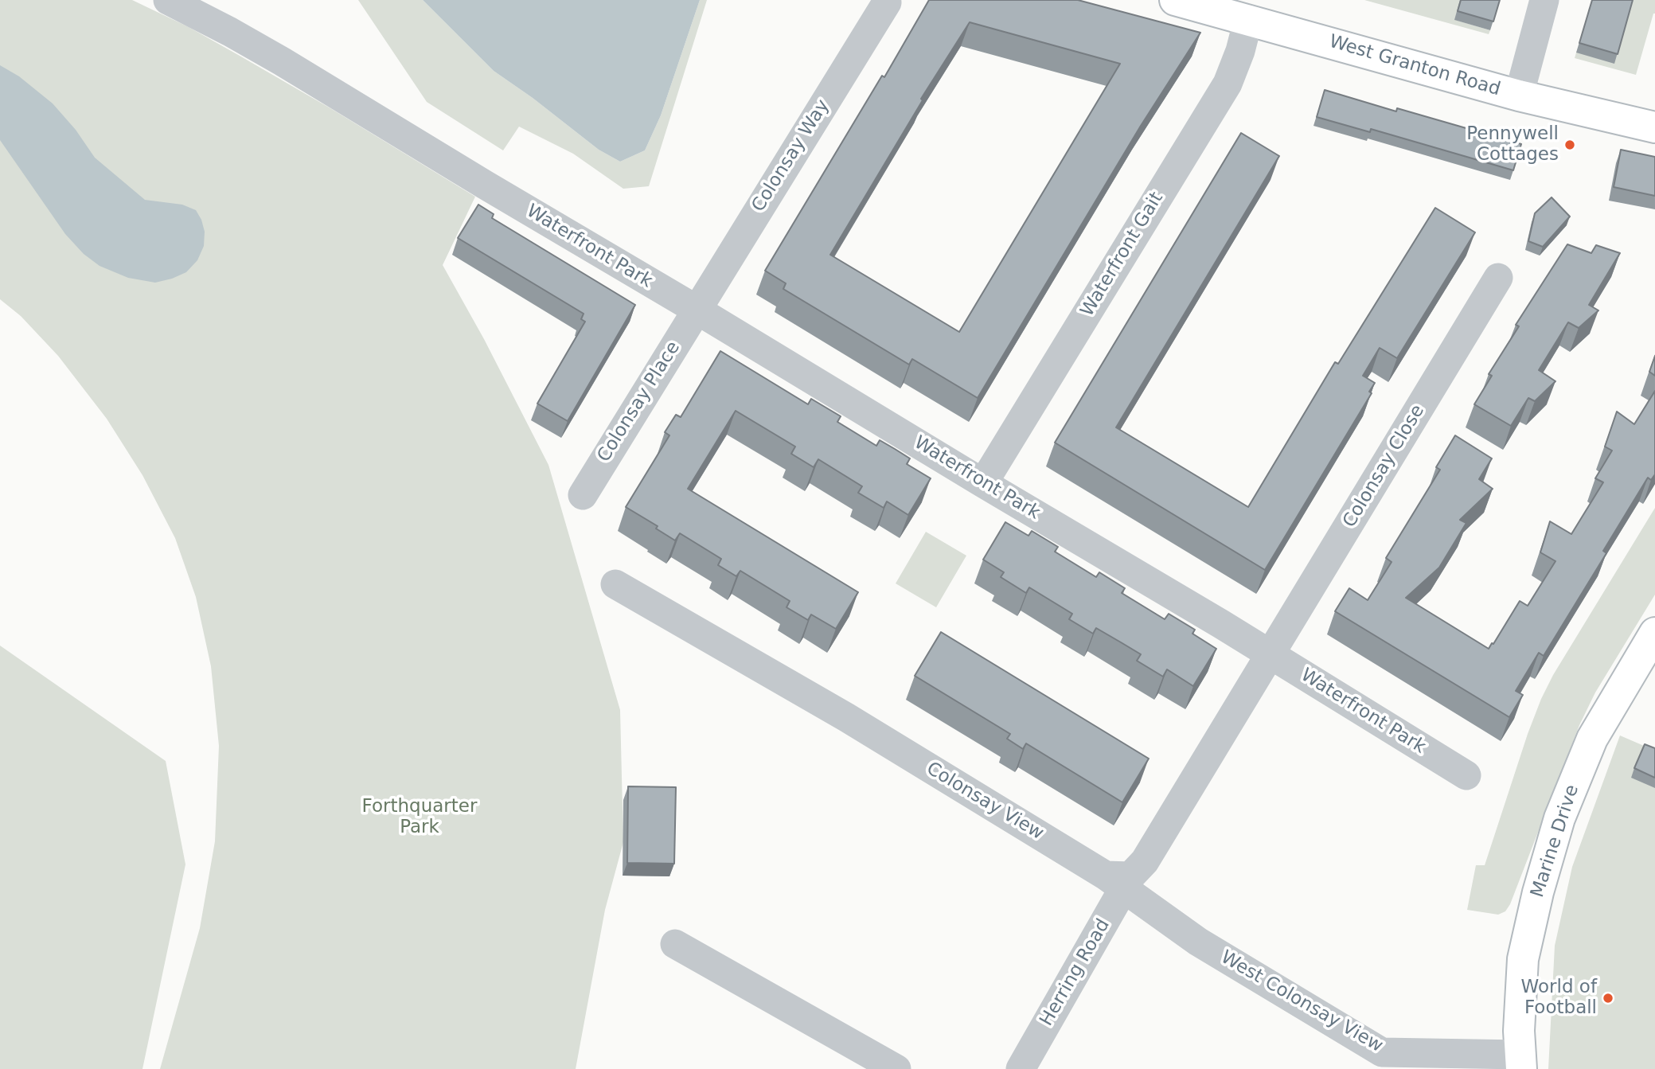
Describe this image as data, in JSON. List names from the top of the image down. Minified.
{"streets":{"street":["West Granton Road","Colonsay Way","Waterfront Park","Waterfront Gait","Colonsay Place","Colonsay Close","Colonsay View","Marine Drive","Herring Road","West Colonsay View"]},"crossings":[["West Granton Road","Waterfront Gait"],["Colonsay Way","Waterfront Park"],["Colonsay Way","Colonsay Place"],["Waterfront Park","Waterfront Gait"],["Waterfront Park","Colonsay Place"],["Waterfront Park","Colonsay Close"],["Colonsay View","Herring Road"],["Colonsay View","West Colonsay View"],["Marine Drive","West Colonsay View"],["Herring Road","West Colonsay View"]],"parks":["Forthquarter Park"],"places":["Pennywell Cottages","World of Football"]}
